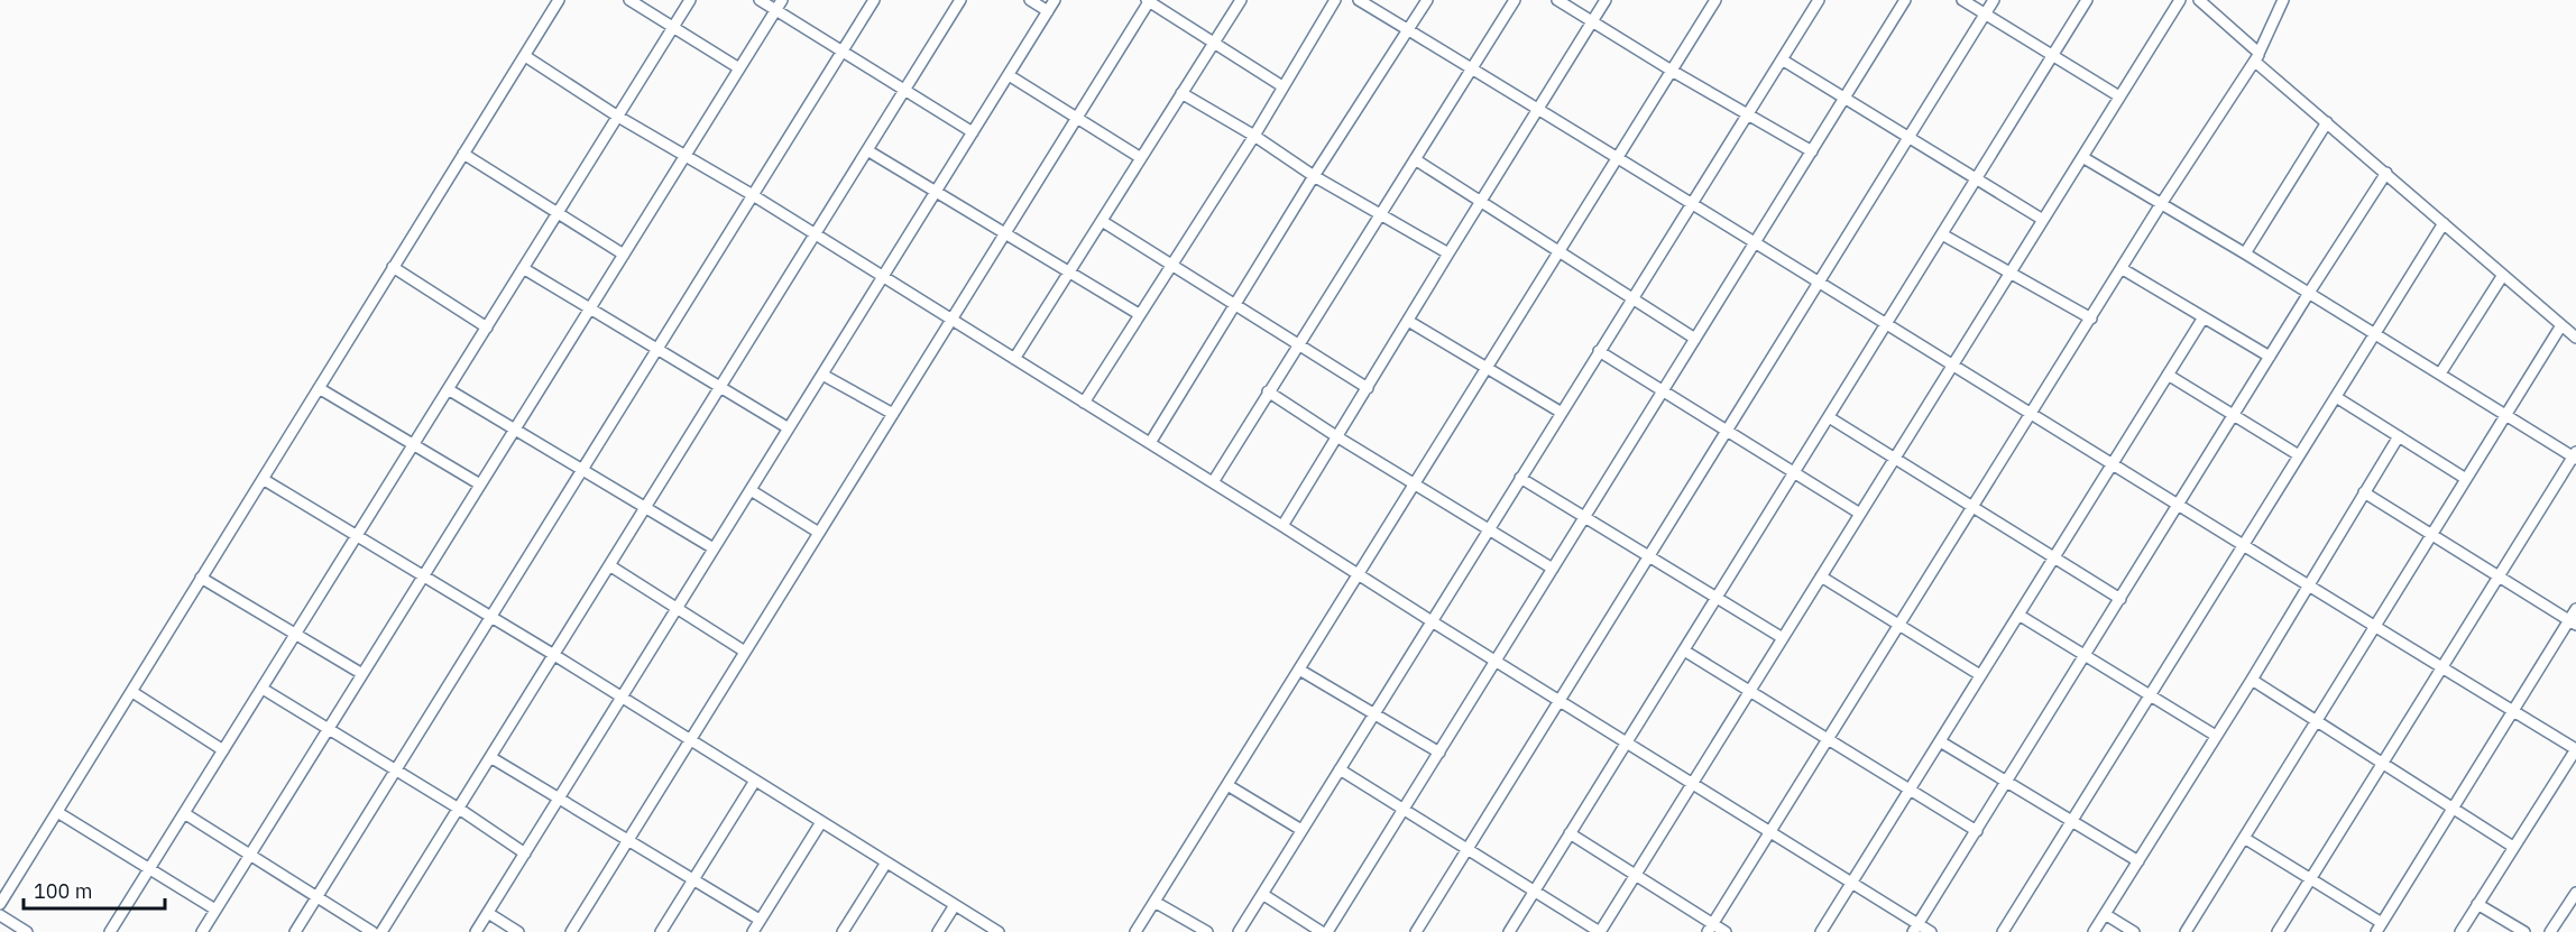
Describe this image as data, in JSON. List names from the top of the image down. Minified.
{"scale_bar":"100 m"}
